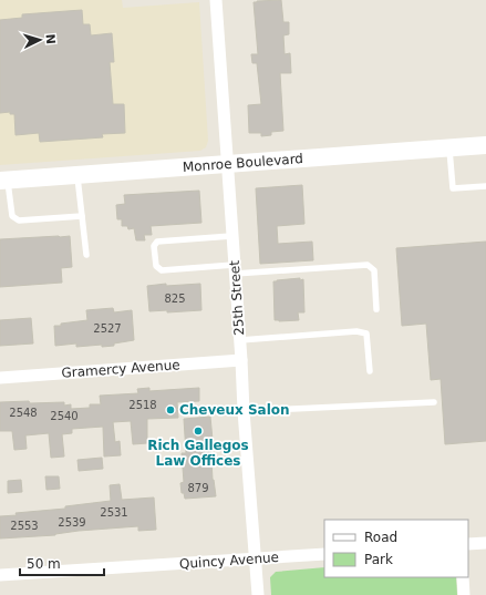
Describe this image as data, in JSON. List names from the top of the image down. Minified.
{"streets":{"street":["Monroe Boulevard","25th Street","Gramercy Avenue","Quincy Avenue"]},"crossings":[["Monroe Boulevard","25th Street"],["25th Street","Gramercy Avenue"],["25th Street","Quincy Avenue"]],"places":["Cheveux Salon","Rich Gallegos Law Offices"],"house_numbers":["825","2527","2518","2548","2540","879","2531","2539","2553"],"legend":["Road","Park"],"scale_bar":"50 m","north":"right"}
